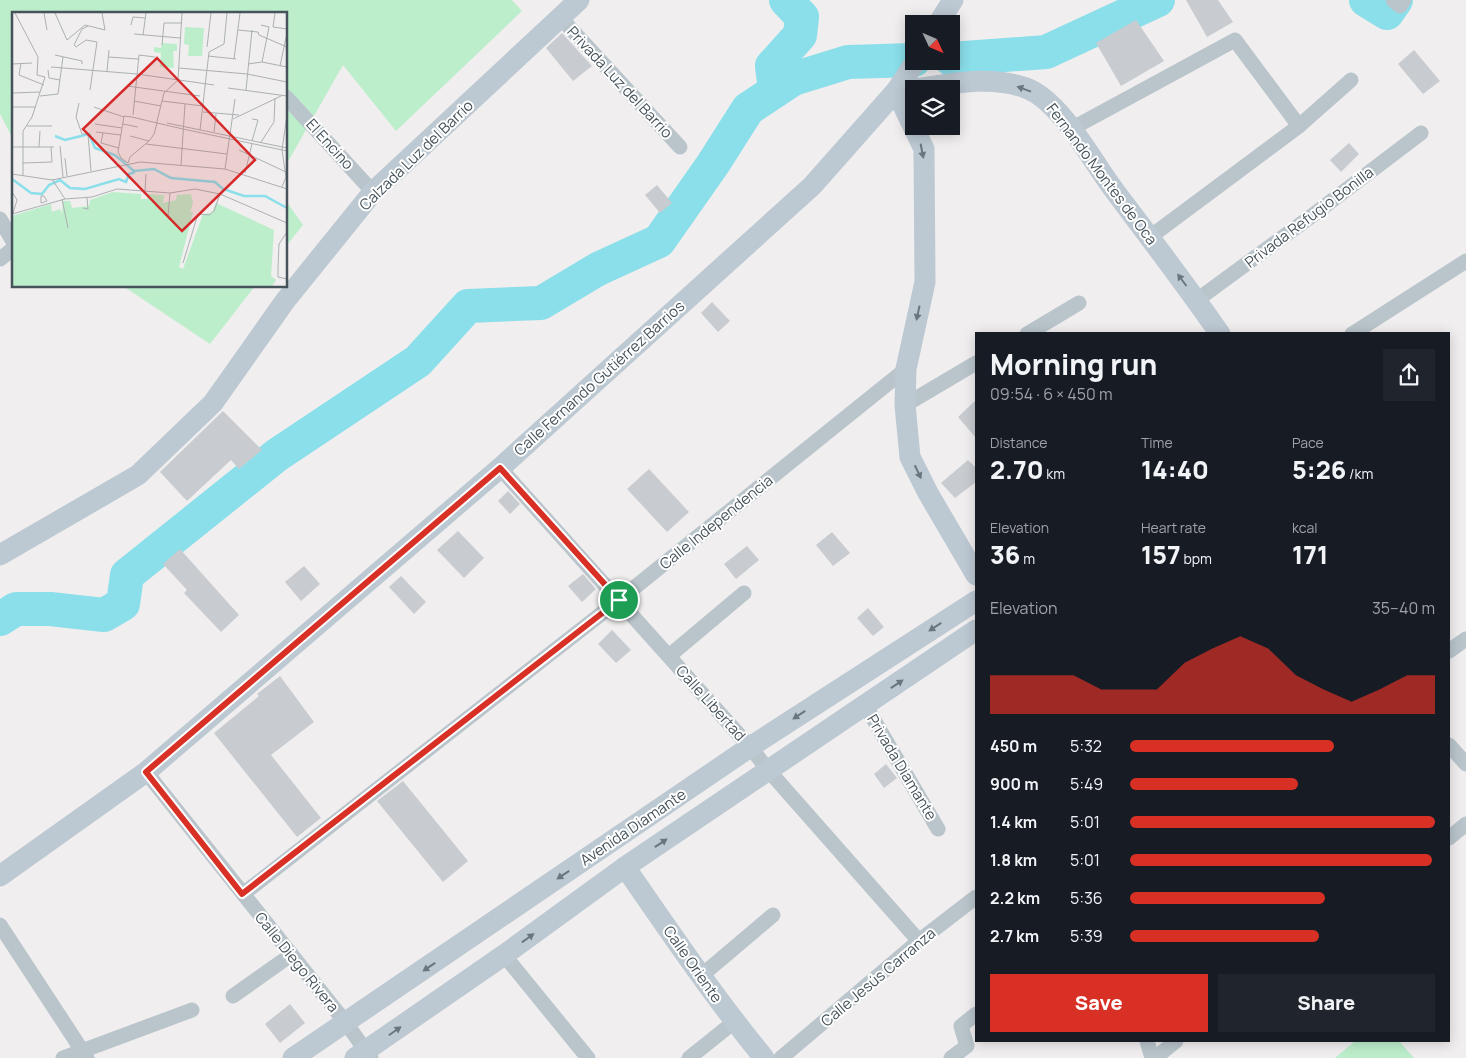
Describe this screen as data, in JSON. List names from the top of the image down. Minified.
{"streets":{"main road":["Calzada Luz del Barrio","Fernando Montes de Oca","Calle Fernando Gutiérrez Barrios","Avenida Diamante","Calle Oriente"],"street":["Privada Luz del Barrio","El Encino","Privada Refugio Bonilla","Calle Independencia","Calle Libertad","Privada Diamante","Calle Diego Rivera","Calle Jesús Carranza"]},"crossings":[["Privada Luz del Barrio","Calzada Luz del Barrio"],["El Encino","Calzada Luz del Barrio"],["Fernando Montes de Oca","Privada Refugio Bonilla"],["Calle Fernando Gutiérrez Barrios","Calle Libertad"],["Calle Fernando Gutiérrez Barrios","Calle Diego Rivera"],["Calle Independencia","Calle Libertad"],["Calle Independencia","Calle Diego Rivera"],["Calle Libertad","Avenida Diamante"],["Calle Libertad","Calle Jesús Carranza"],["Privada Diamante","Avenida Diamante"],["Avenida Diamante","Calle Diego Rivera"],["Avenida Diamante","Calle Oriente"]],"one_way":["Fernando Montes de Oca"],"north":"bottom right","page":{"heading":["Morning run","09:54 · 6 × 450 m"],"stats":[["Distance","2.70 km"],["Time","14:40"],["Pace","5:26 /km"],["Elevation","36 m"],["Heart rate","157 bpm"],["kcal","171"]],"chart":["Elevation","35–40 m"],"list":[{"name":"450 m","note":"5:32"},{"name":"900 m","note":"5:49"},{"name":"1.4 km","note":"5:01"},{"name":"1.8 km","note":"5:01"},{"name":"2.2 km","note":"5:36"},{"name":"2.7 km","note":"5:39"}],"buttons":["Save","Share"]}}
